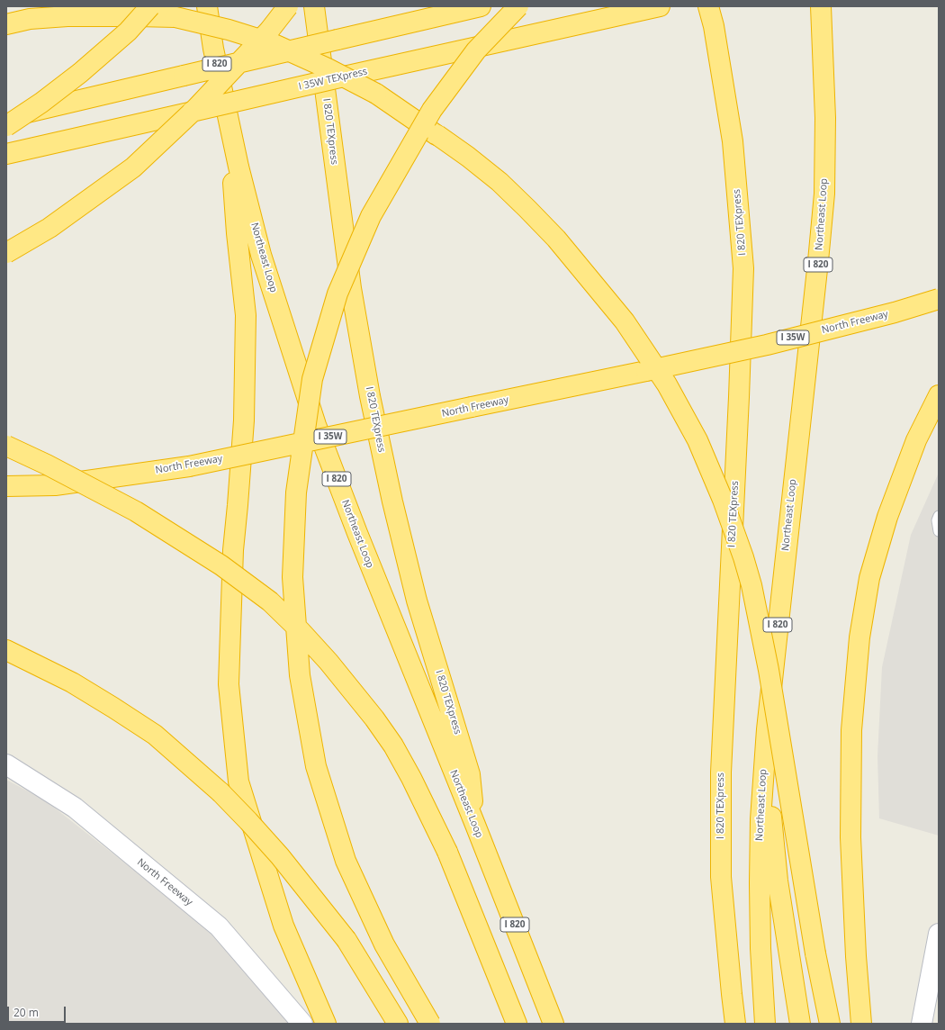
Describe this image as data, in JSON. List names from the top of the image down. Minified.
{"streets":{"highway":["I 820","I 35W TEXpress","I 820 TEXpress","Northeast Loop","North Freeway","I 35W"]},"crossings":[["I 820 TEXpress","Northeast Loop"]],"scale_bar":"20 m"}
